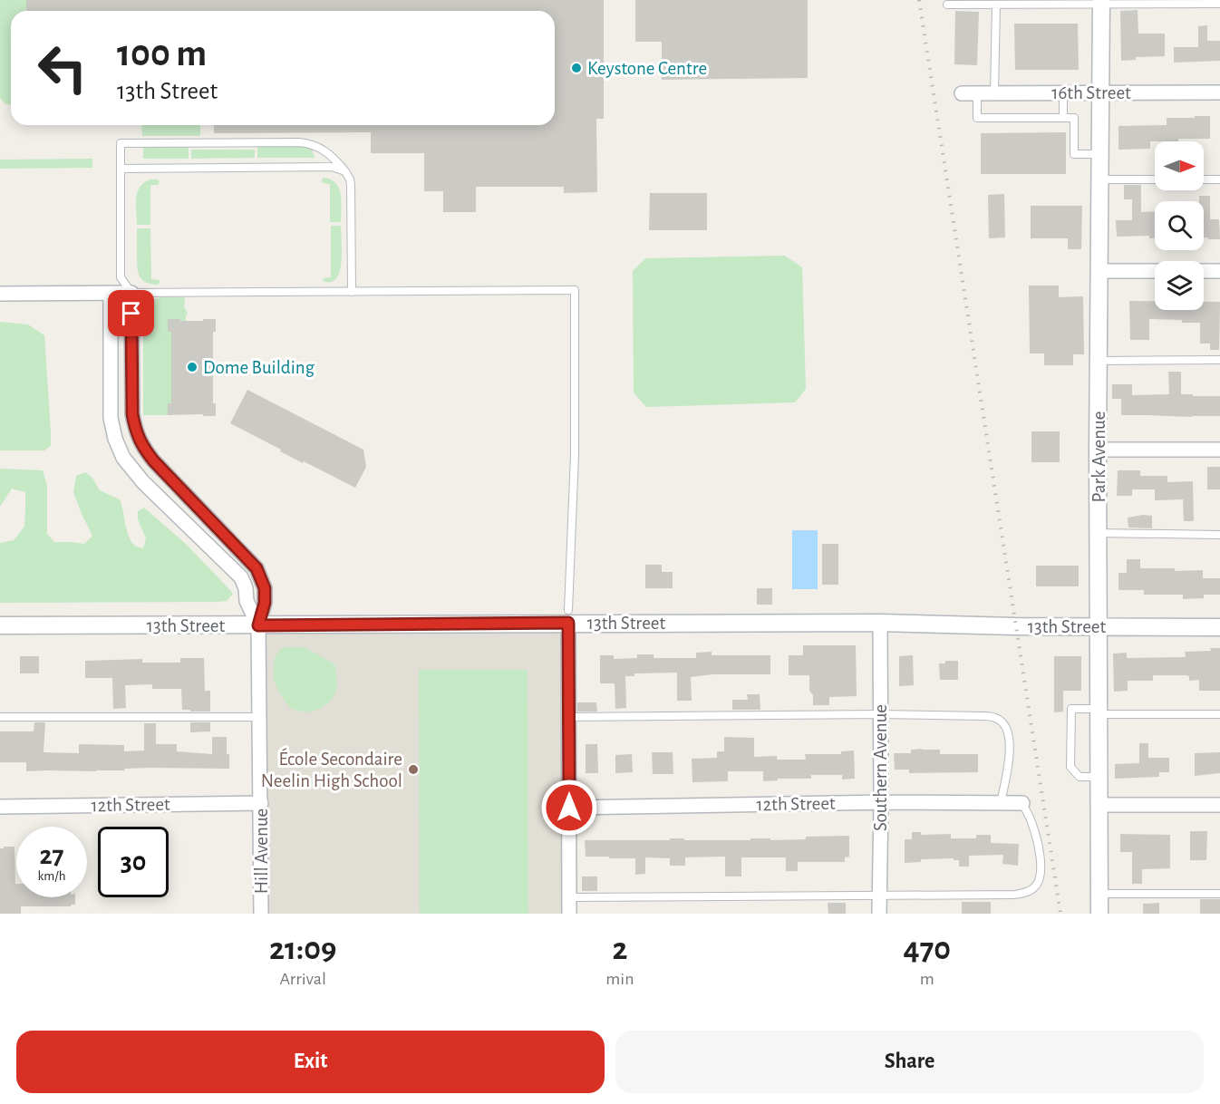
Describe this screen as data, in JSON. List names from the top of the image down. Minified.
{"streets":{"street":["16th Street","Park Avenue","13th Street","Southern Avenue","12th Street","Hill Avenue"]},"crossings":[["16th Street","Park Avenue"],["Park Avenue","13th Street"],["13th Street","Southern Avenue"],["13th Street","Hill Avenue"],["Southern Avenue","12th Street"],["12th Street","Hill Avenue"]],"places":["Keystone Centre","Dome Building","École Secondaire Neelin High School"],"north":"right","page":{"turn":["100 m","13th Street"],"speed":"27 km/h","limit":"30","eta":["21:09","Arrival","2","min","470","m"],"buttons":["Exit","Share"]}}
